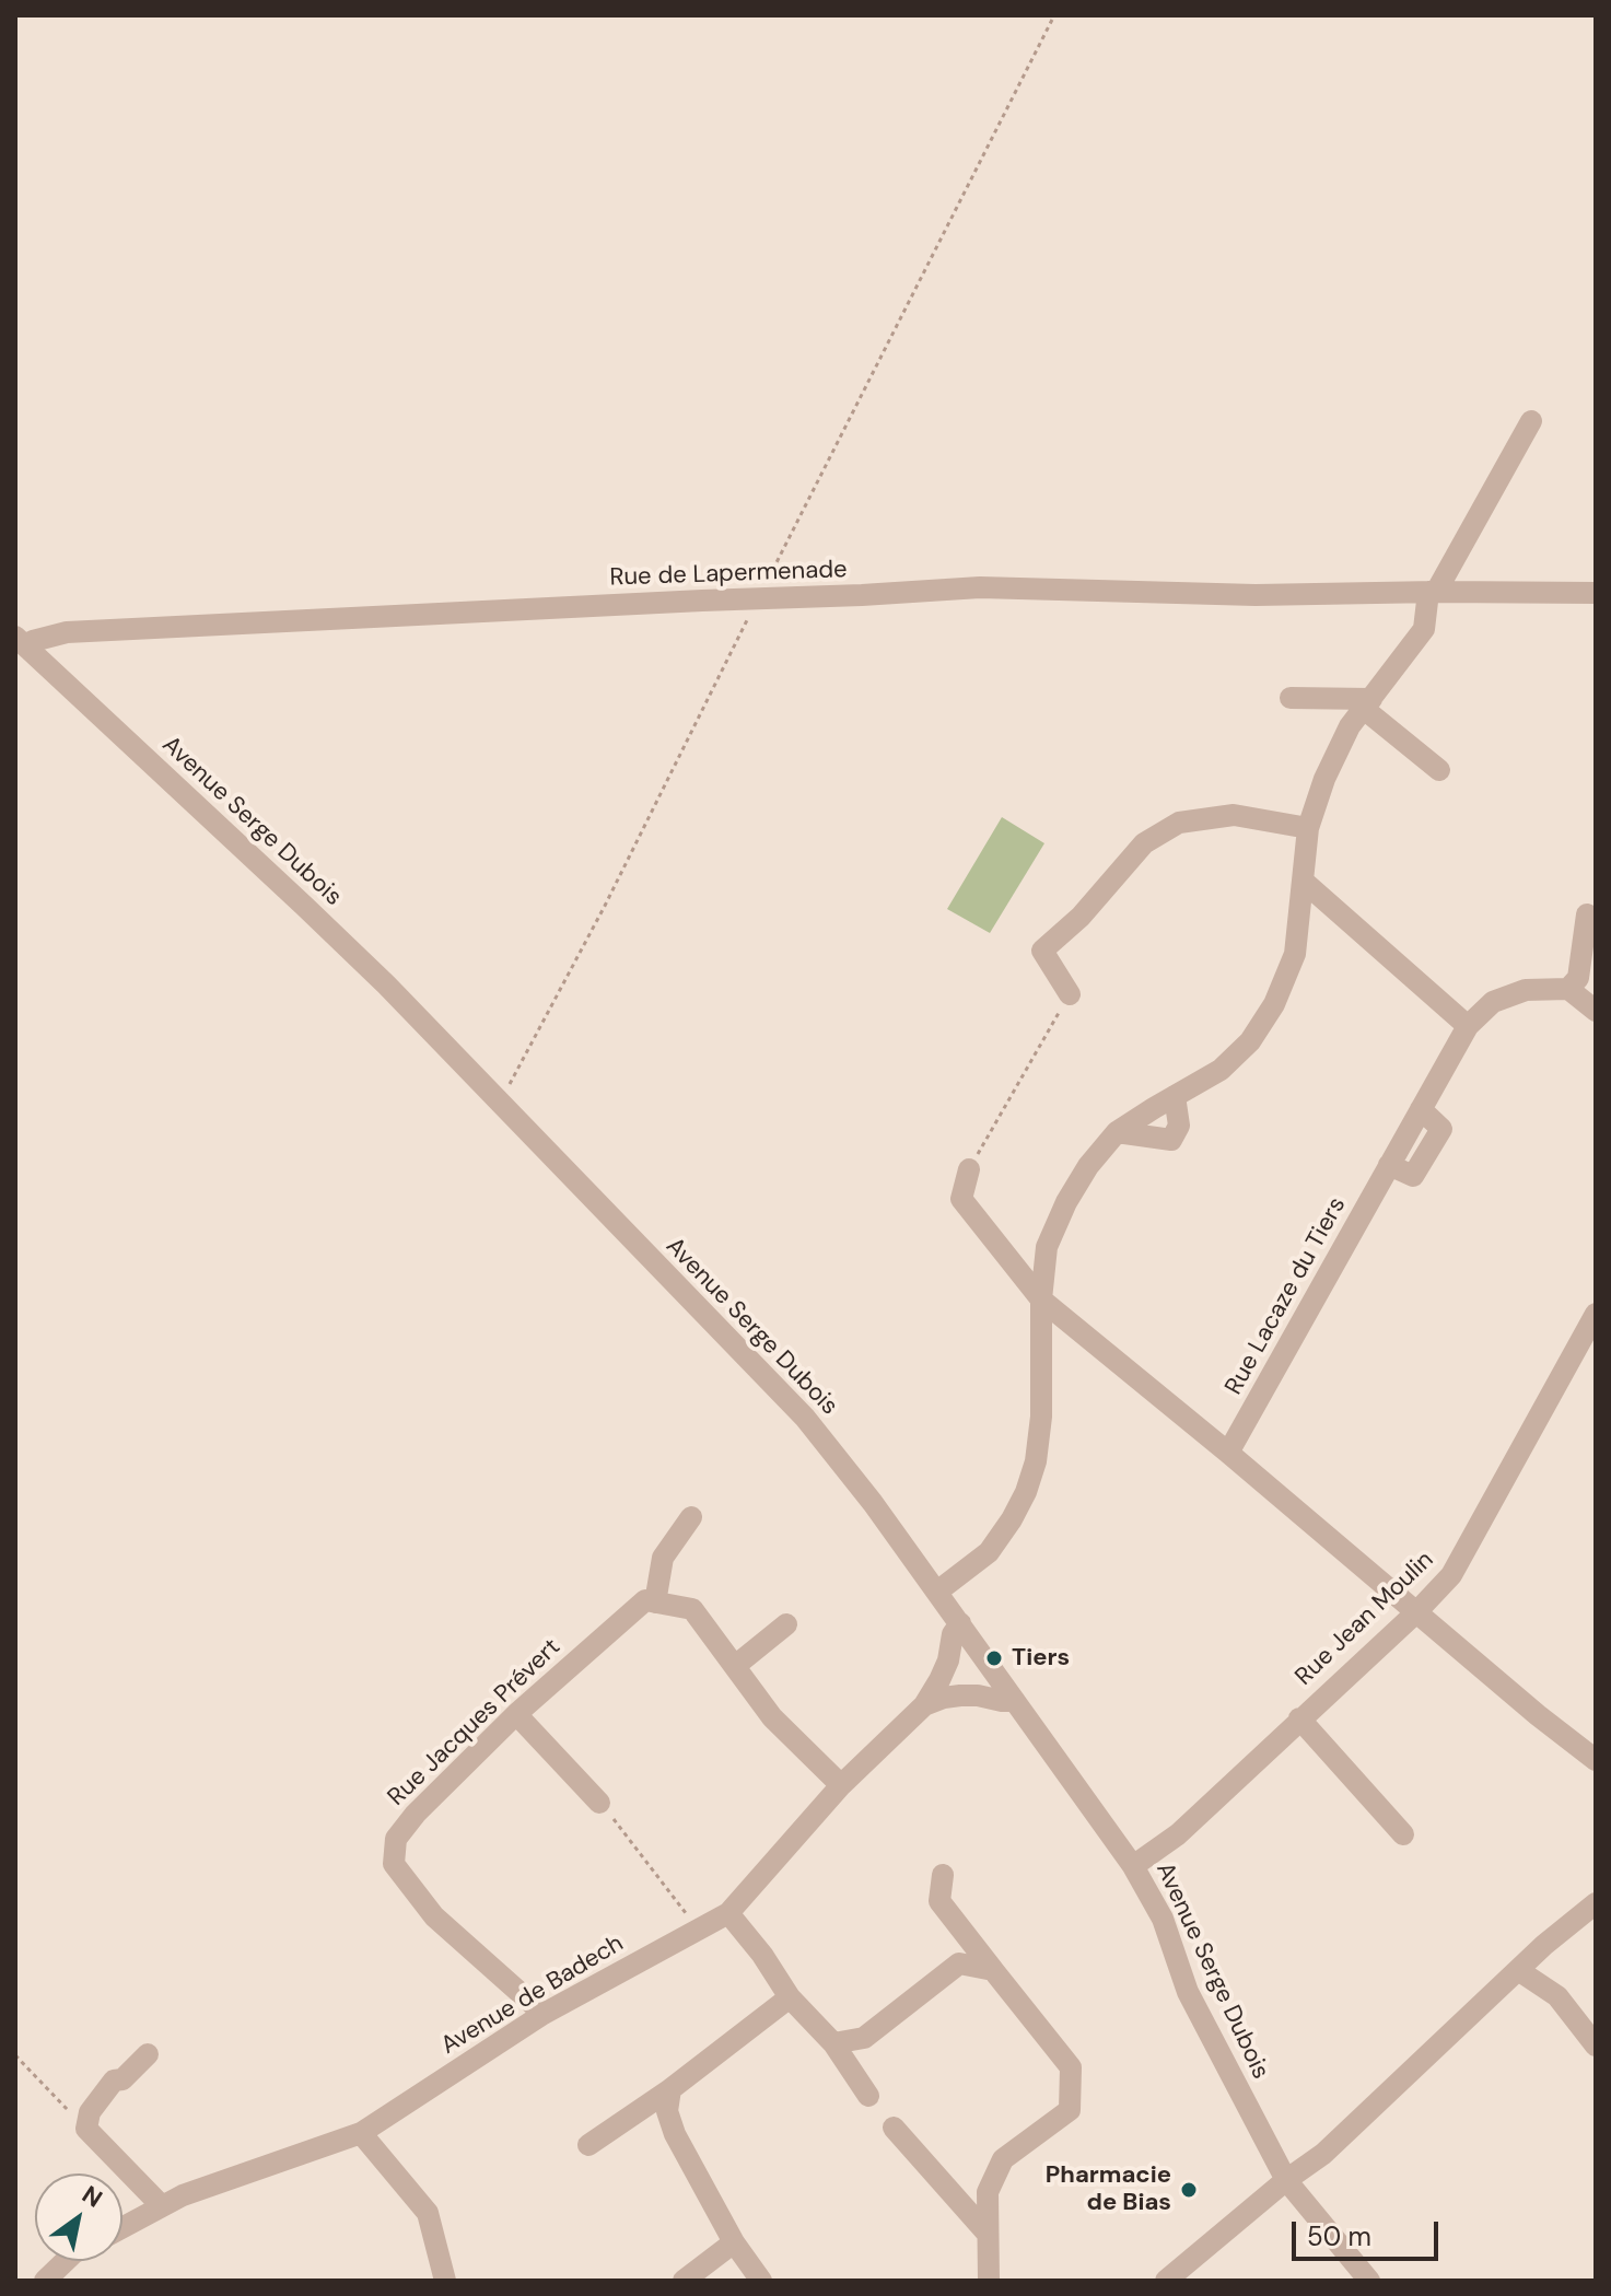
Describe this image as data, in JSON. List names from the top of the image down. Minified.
{"streets":{"street":["Rue de Lapermenade","Avenue Serge Dubois","Rue Lacaze du Tiers","Rue Jean Moulin","Rue Jacques Prévert","Avenue de Badech"]},"crossings":[["Rue de Lapermenade","Avenue Serge Dubois"],["Avenue Serge Dubois","Rue Jean Moulin"],["Rue Jacques Prévert","Avenue de Badech"]],"places":["Tiers","Pharmacie de Bias"],"scale_bar":"50 m","north":"top right"}
